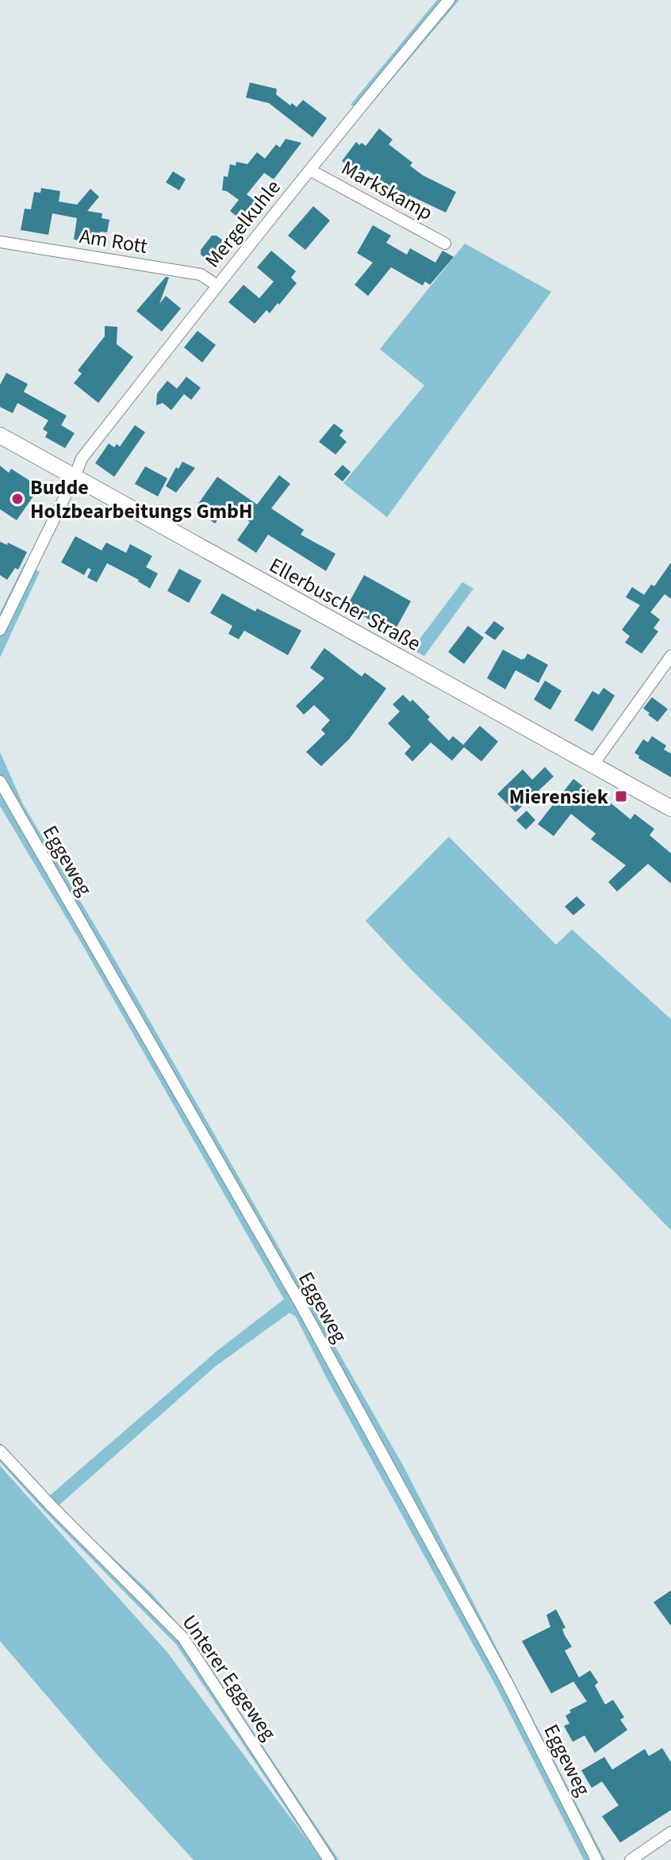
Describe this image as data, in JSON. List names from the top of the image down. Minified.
{"streets":{"main road":["Ellerbuscher Straße"],"street":["Markskamp","Mergelkuhle","Am Rott","Eggeweg","Unterer Eggeweg"]},"crossings":[["Markskamp","Mergelkuhle"],["Mergelkuhle","Am Rott"],["Mergelkuhle","Ellerbuscher Straße"]],"places":{"other":["Budde Holzbearbeitungs GmbH"],"transit":["Mierensiek"]}}
